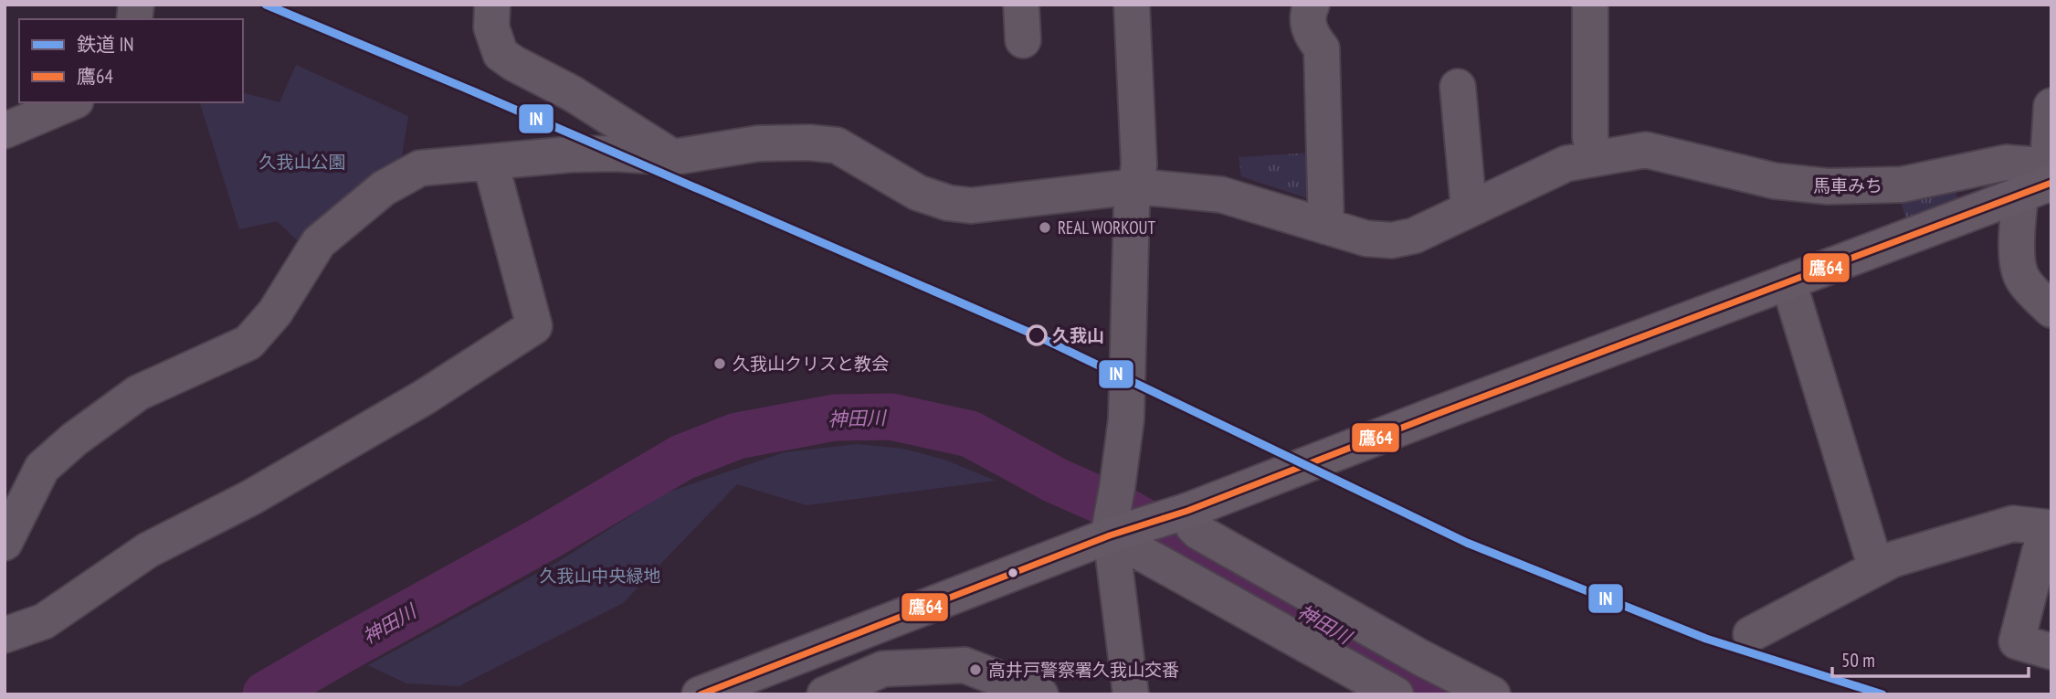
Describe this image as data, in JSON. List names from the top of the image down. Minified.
{"streets":{"street":["馬車みち"]},"water":["神田川"],"parks":["久我山公園","久我山中央緑地"],"places":["REAL WORKOUT","久我山","久我山クリスと教会","高井戸警察署久我山交番"],"lines":["rail line IN","transit line 鷹64"],"legend":["鉄道 IN","鷹64"],"scale_bar":"50 m"}
